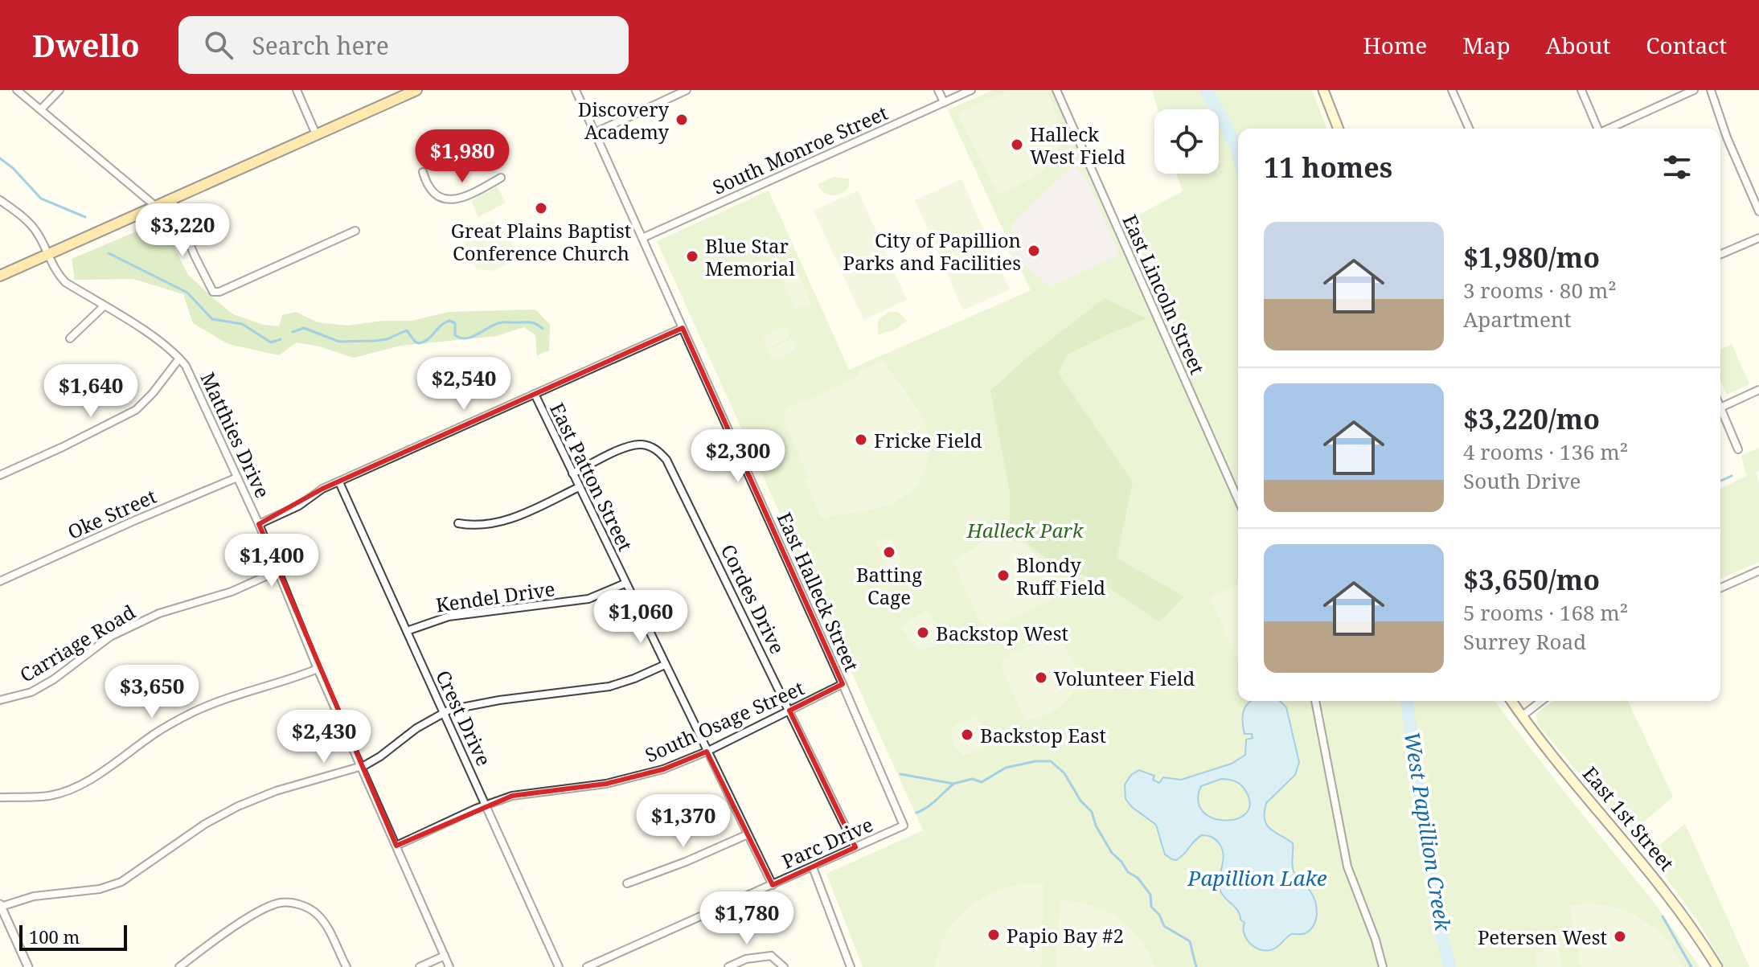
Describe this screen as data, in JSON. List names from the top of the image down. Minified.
{"streets":{"main road":["East 1st Street"],"street":["South Monroe Street","East Lincoln Street","Matthies Drive","East Patton Street","Oke Street","East Halleck Street","Kendel Drive","Cordes Drive","Carriage Road","Crest Drive","South Osage Street","Parc Drive"]},"crossings":[["South Monroe Street","East Halleck Street"],["Matthies Drive","Oke Street"],["Matthies Drive","Carriage Road"],["Matthies Drive","South Osage Street"],["East Patton Street","Kendel Drive"],["East Patton Street","Cordes Drive"],["East Patton Street","South Osage Street"],["East Patton Street","Parc Drive"],["East Halleck Street","South Osage Street"],["East Halleck Street","Parc Drive"],["Kendel Drive","Crest Drive"],["Cordes Drive","South Osage Street"],["Cordes Drive","Parc Drive"],["Crest Drive","South Osage Street"]],"water":["West Papillion Creek","Papillion Lake"],"parks":["Halleck Park"],"places":["Discovery Academy","Halleck West Field","Great Plains Baptist Conference Church","City of Papillion Parks and Facilities","Blue Star Memorial","Fricke Field","Batting Cage","Blondy Ruff Field","Backstop West","Volunteer Field","Backstop East","Papio Bay #2","Petersen West"],"scale_bar":"100 m","page":{"header":"Dwello","search":"Search here","nav":["Home","Map","About","Contact"],"heading":"11 homes","price":["$1,980","$3,220","$2,540","$1,640","$2,300","$1,400","$1,060","$3,650","$2,430","$1,370","$1,780"],"list":[{"name":"$1,980/mo","note":"3 rooms · 80 m² · Apartment"},{"name":"$3,220/mo","note":"4 rooms · 136 m² · South Drive"},{"name":"$3,650/mo","note":"5 rooms · 168 m² · Surrey Road"}],"scale":"100 m"}}
